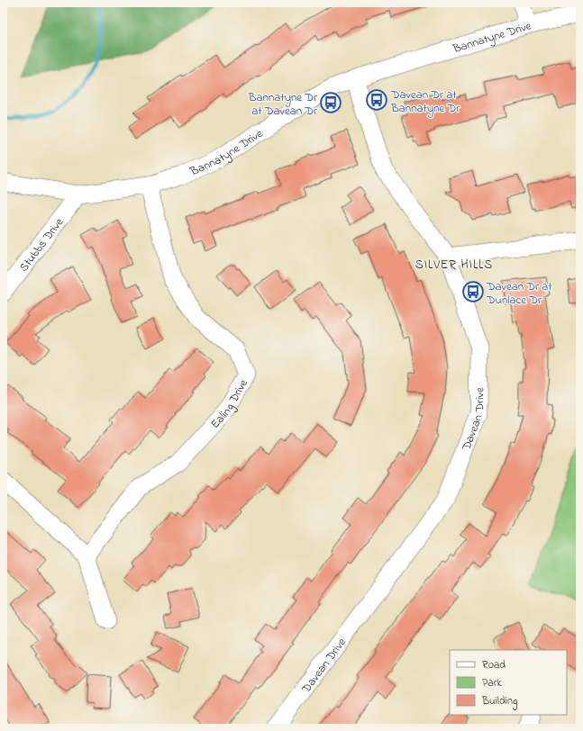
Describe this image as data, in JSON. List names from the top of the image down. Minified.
{"streets":{"street":["Bannatyne Drive","Stubbs Drive","Ealing Drive","Davean Drive"]},"crossings":[["Bannatyne Drive","Stubbs Drive"],["Bannatyne Drive","Ealing Drive"],["Bannatyne Drive","Davean Drive"]],"districts":["SILVER HILLS"],"places":{"bus stop":["Davean Dr at Bannatyne Dr","Bannatyne Dr at Davean Dr","Davean Dr at Dunlace Dr"]},"legend":["Road","Park","Building"]}
